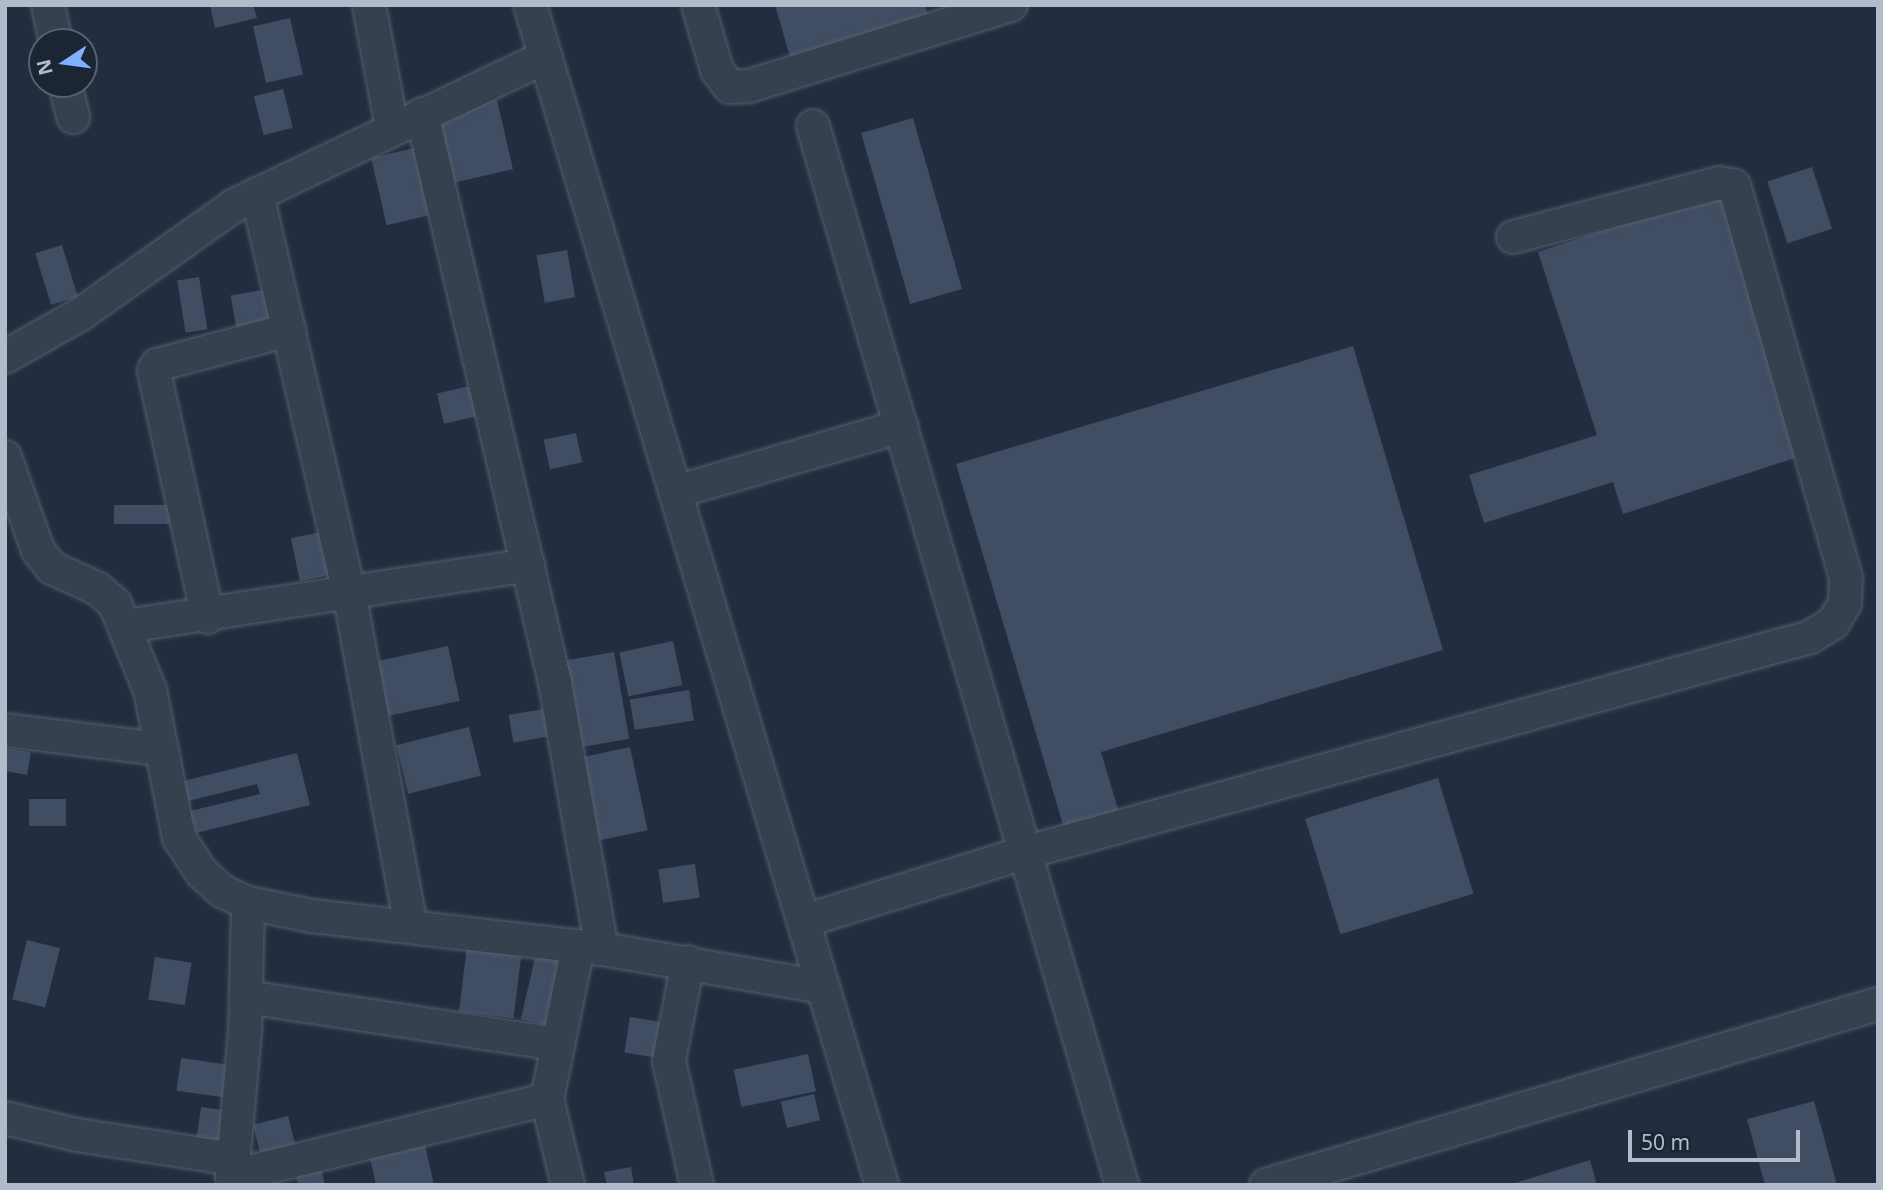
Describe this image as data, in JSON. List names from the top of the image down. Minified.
{"scale_bar":"50 m","north":"left"}
